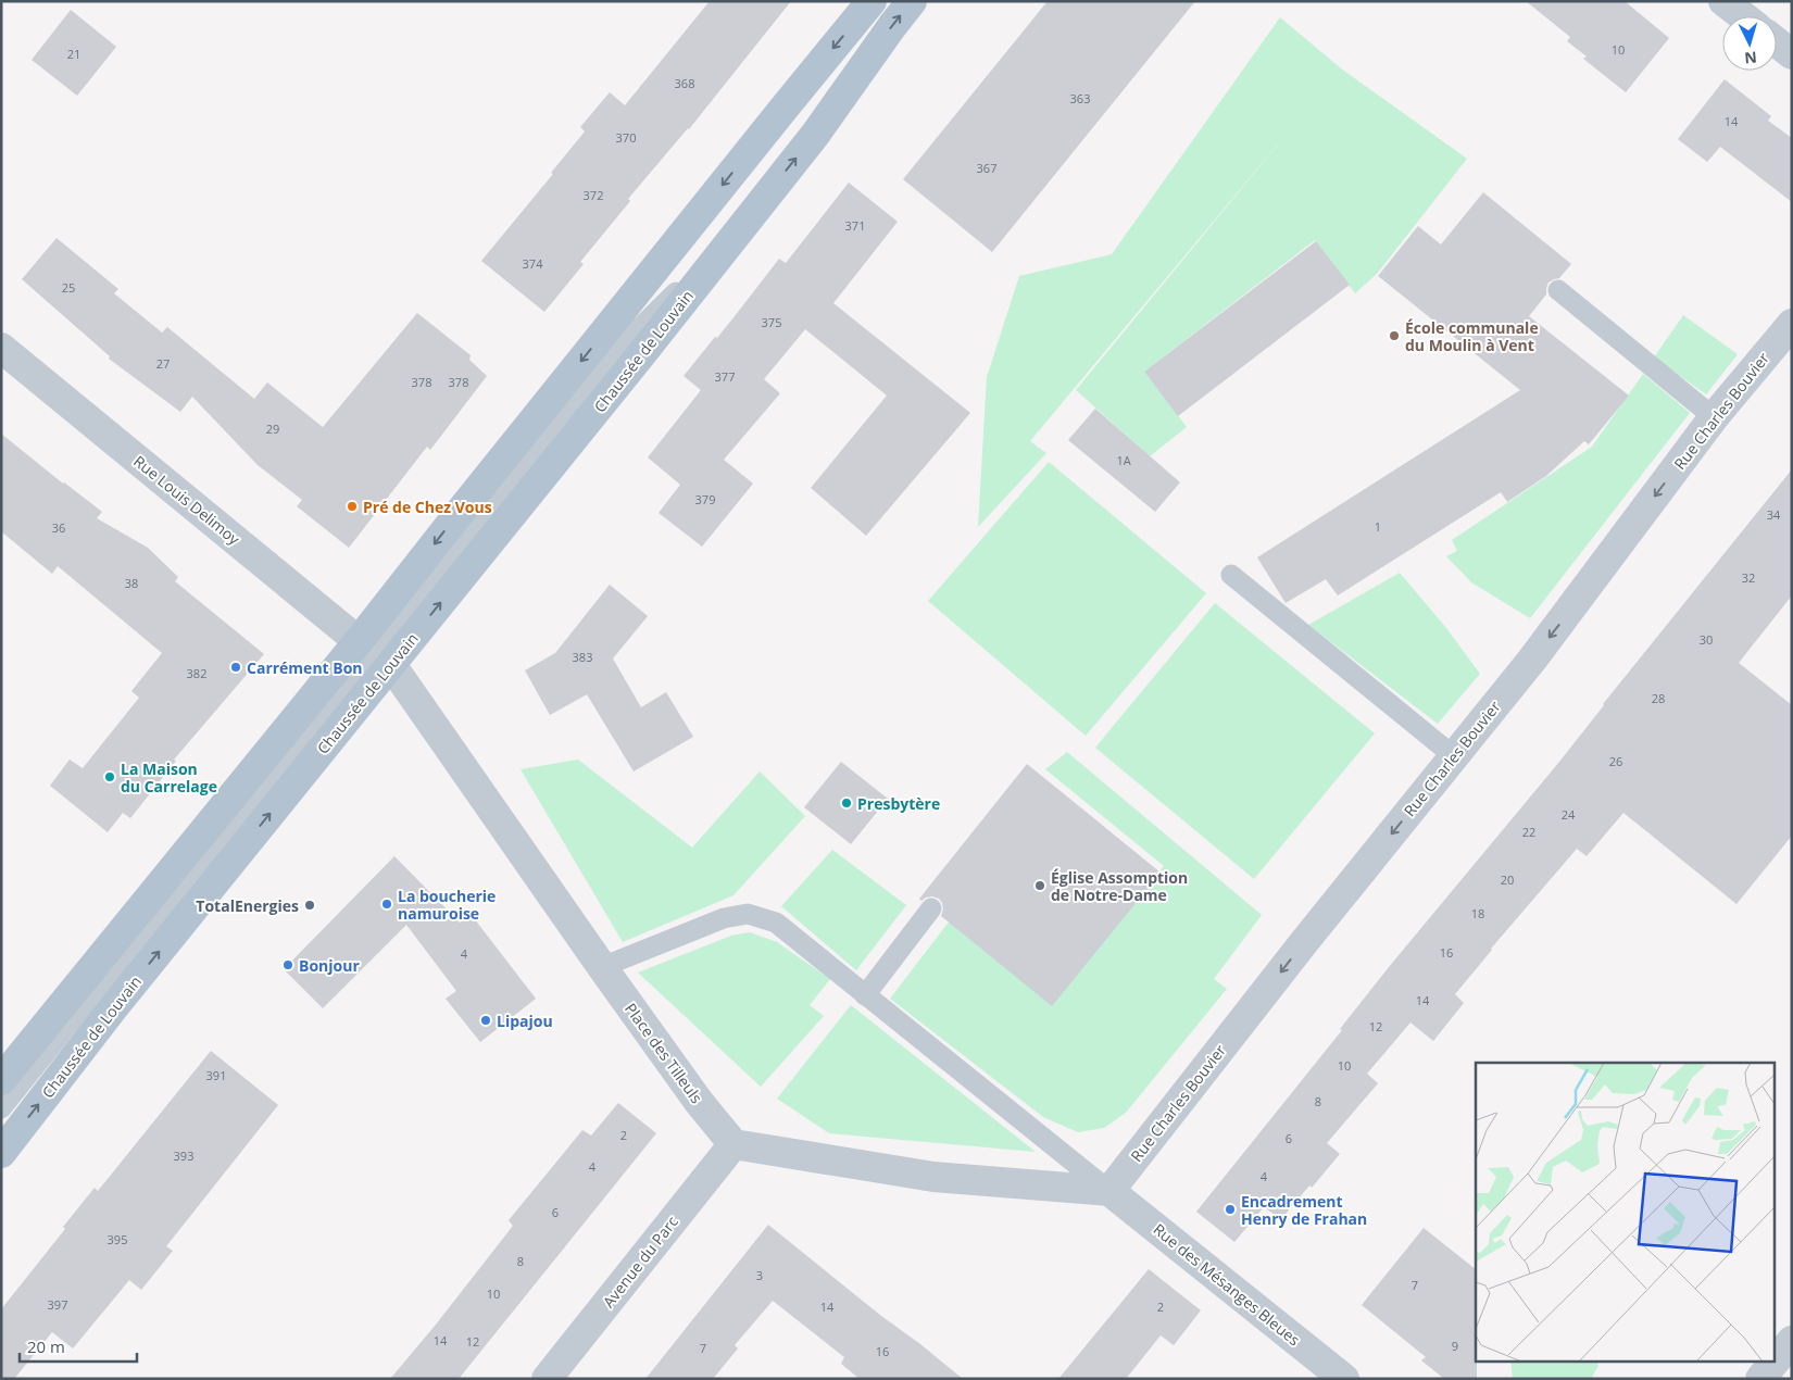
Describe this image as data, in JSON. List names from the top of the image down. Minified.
{"streets":{"main road":["Chaussée de Louvain"],"street":["Rue Charles Bouvier","Rue Louis Delimoy","Place des Tilleuls","Avenue du Parc","Rue des Mésanges Bleues"]},"crossings":[["Chaussée de Louvain","Rue Louis Delimoy"],["Chaussée de Louvain","Place des Tilleuls"],["Rue Charles Bouvier","Rue des Mésanges Bleues"],["Rue Louis Delimoy","Place des Tilleuls"],["Place des Tilleuls","Avenue du Parc"]],"one_way":["Rue Charles Bouvier"],"places":["École communale du Moulin à Vent","Pré de Chez Vous","Carrément Bon","La Maison du Carrelage","Presbytère","Église Assomption de Notre-Dame","La boucherie namuroise","TotalEnergies","Bonjour","Lipajou","Encadrement Henry de Frahan"],"house_numbers":["10","21","368","363","14","370","367","372","371","374","25","375","27","377","378","378","29","1A","379","34","1","36","32","38","30","383","382","28","26","24","22","20","18","16","4","14","12","10","391","8","2","6","393","4","4","6","395","8","3","7","10","397","14","2","14","12","9","7","16"],"scale_bar":"20 m","north":"bottom"}
